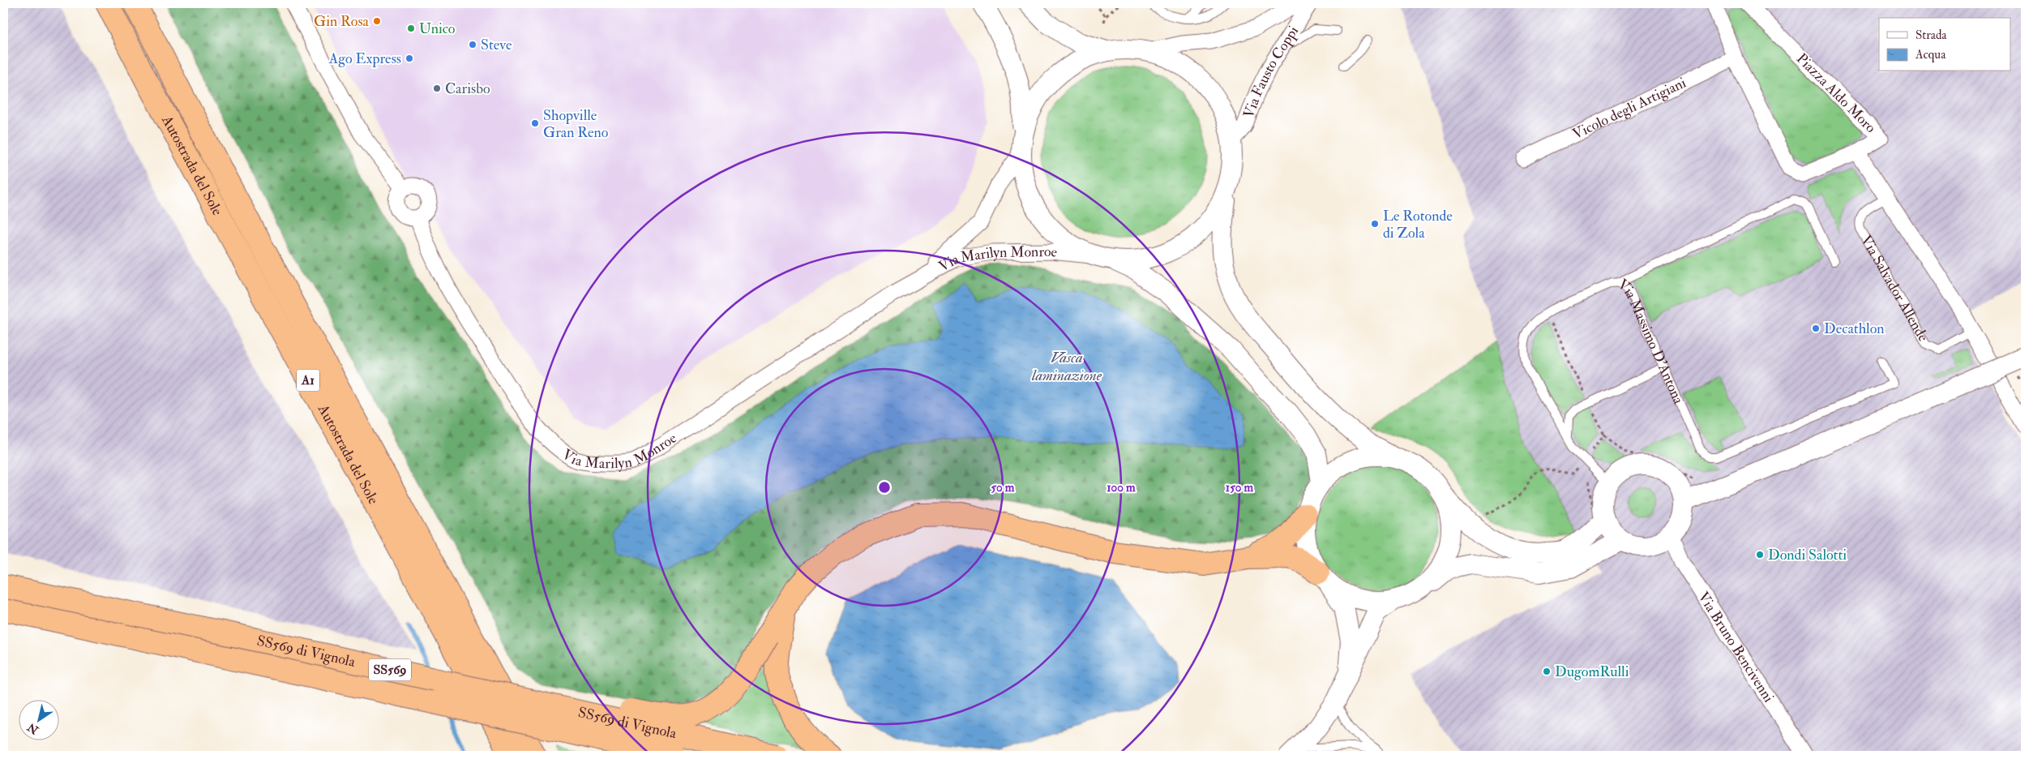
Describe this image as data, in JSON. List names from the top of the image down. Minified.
{"streets":{"highway":["Autostrada del Sole","A1","SS569 di Vignola","SS569"],"street":["Via Fausto Coppi","Piazza Aldo Moro","Vicolo degli Artigiani","Via Marilyn Monroe","Via Bruno Bencivenni"],"lane":["Via Salvador Allende","Via Massimo D'Antona"]},"crossings":[["Piazza Aldo Moro","Vicolo degli Artigiani"],["Via Massimo D'Antona","Via Bruno Bencivenni"]],"water":["Vasca laminazione"],"places":["Gin Rosa","Unico","Steve","Ago Express","Carisbo","Shopville Gran Reno","Le Rotonde di Zola","Decathlon","Dondi Salotti","DugomRulli"],"legend":["Strada","Acqua"],"north":"bottom left","rings":["50 m","100 m","150 m"]}
